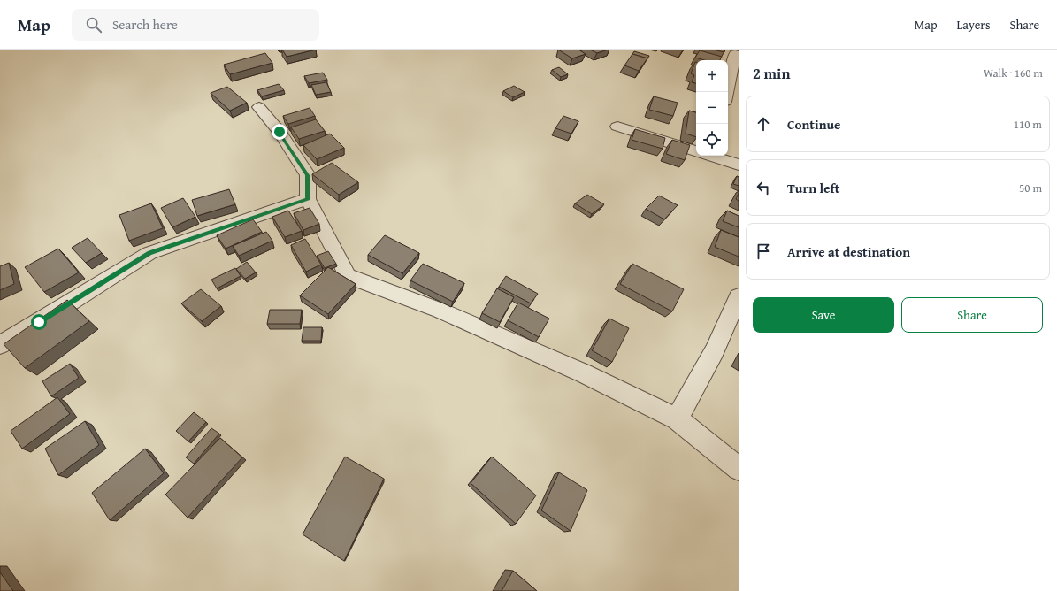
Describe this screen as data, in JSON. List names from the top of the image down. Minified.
{"page":{"header":"Map","search":"Search here","nav":["Map","Layers","Share"],"heading":["2 min","Walk · 160 m"],"map_buttons":["+","−"],"list":[["Continue","110 m"],["Turn left","50 m"],"Arrive at destination"],"buttons":["Save","Share"]}}
